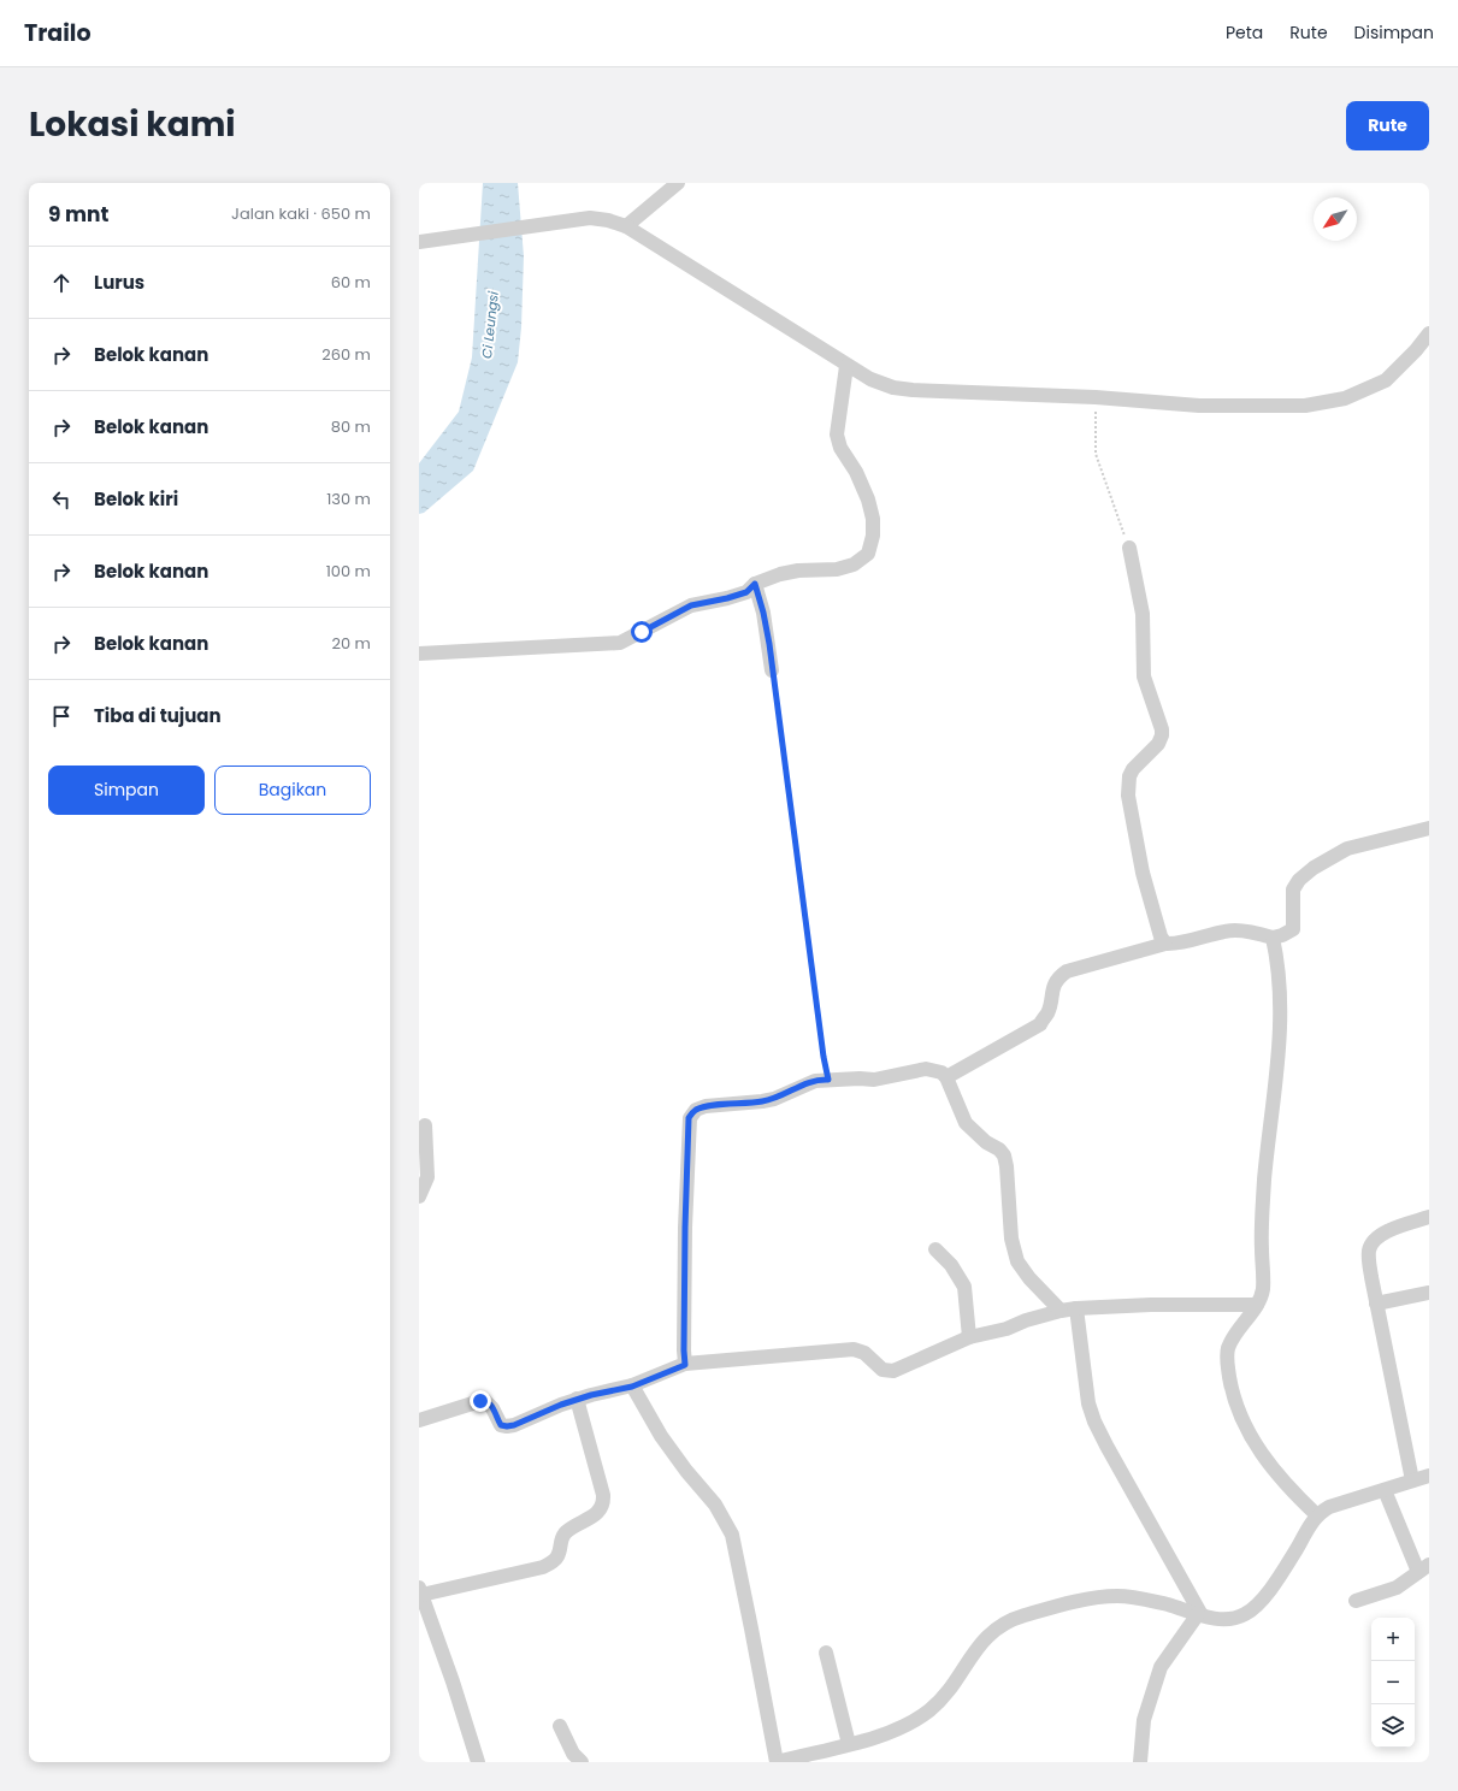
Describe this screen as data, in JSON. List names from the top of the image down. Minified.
{"water":["Ci Leungsi"],"north":"bottom left","page":{"header":"Trailo","nav":["Peta","Rute","Disimpan"],"title":"Lokasi kami","buttons":["Rute",["Simpan","Bagikan"]],"heading":["9 mnt","Jalan kaki · 650 m"],"list":[["Lurus","60 m"],["Belok kanan","260 m"],["Belok kanan","80 m"],["Belok kiri","130 m"],["Belok kanan","100 m"],["Belok kanan","20 m"],"Tiba di tujuan"],"map_buttons":["+","−"]}}
